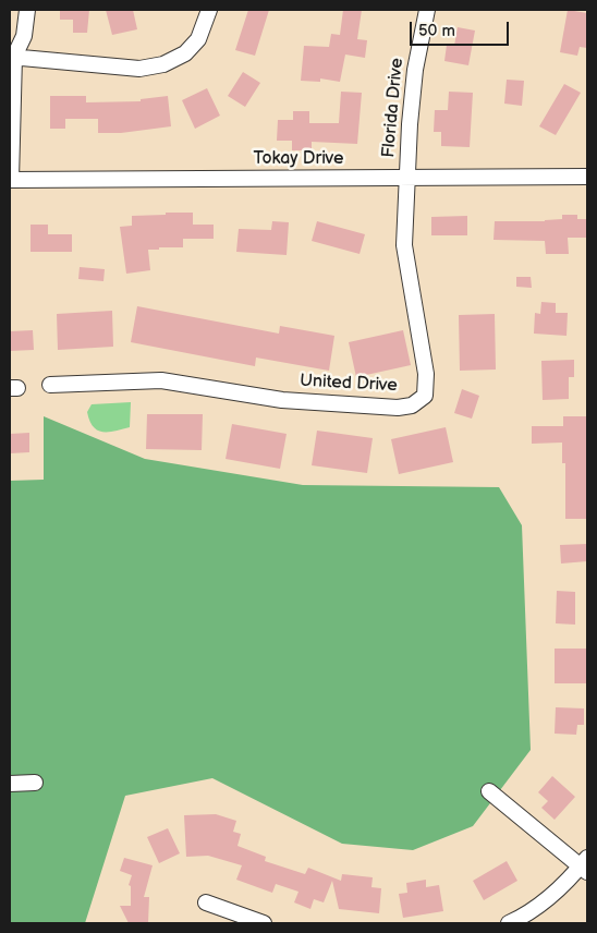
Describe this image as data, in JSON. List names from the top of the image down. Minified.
{"streets":{"street":["Florida Drive","Tokay Drive","United Drive"]},"crossings":[["Florida Drive","Tokay Drive"],["Florida Drive","United Drive"],["Tokay Drive","United Drive"]],"scale_bar":"50 m"}
